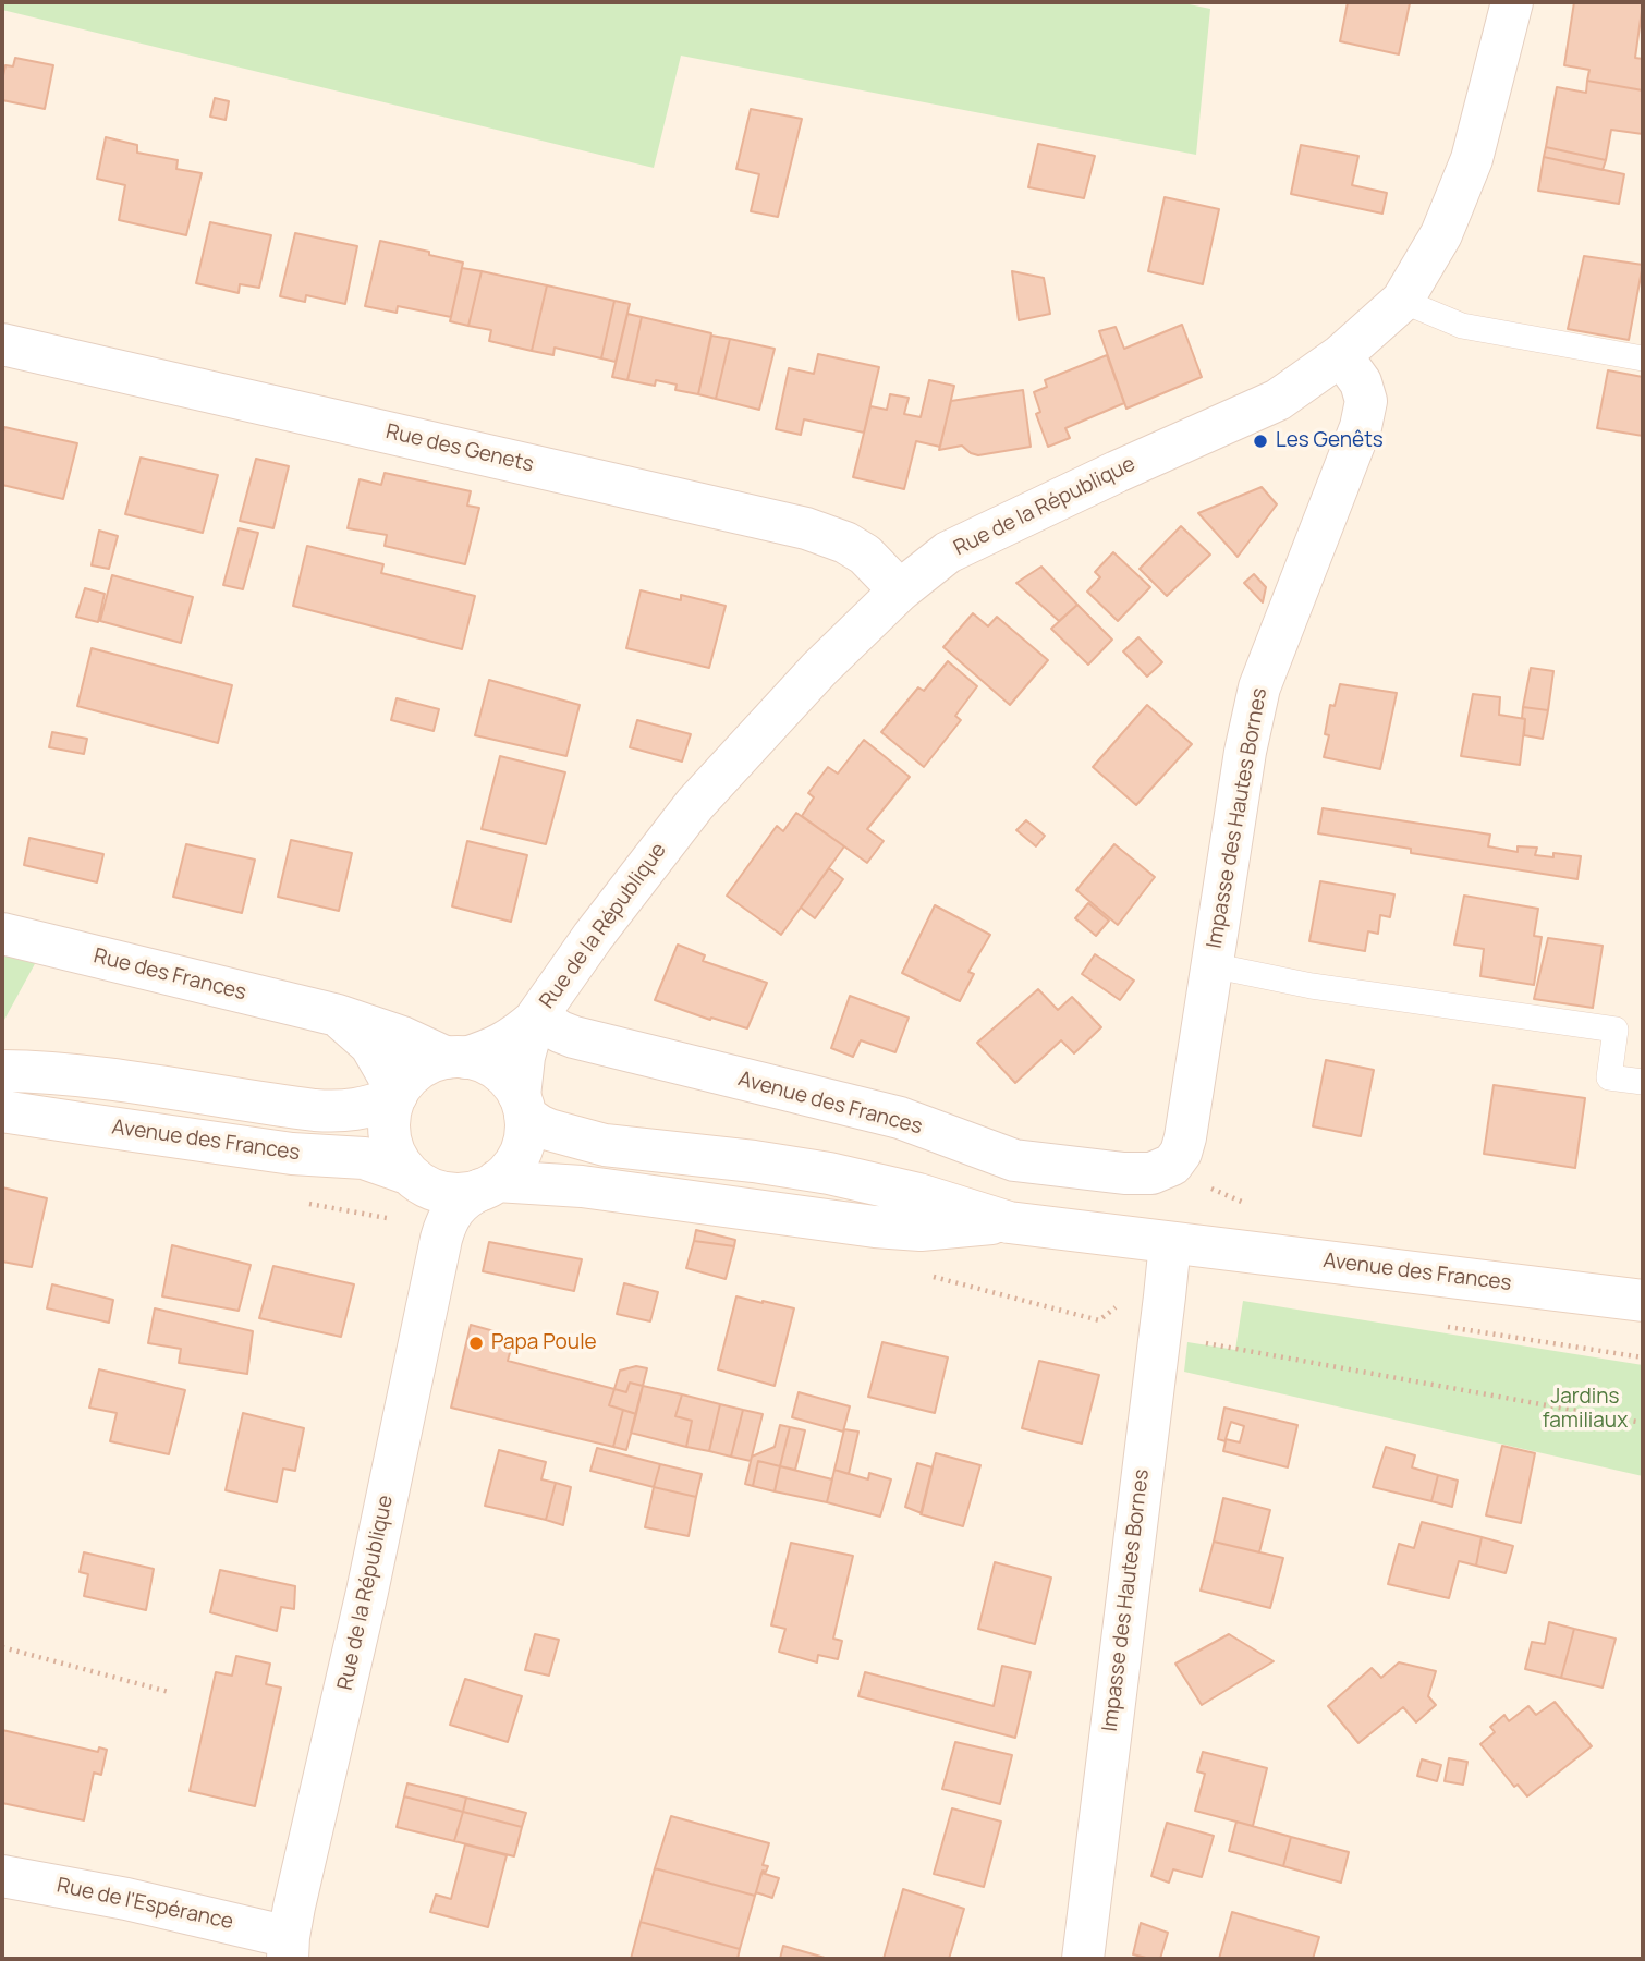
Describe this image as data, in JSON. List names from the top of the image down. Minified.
{"streets":{"street":["Rue des Genets","Rue de la République","Impasse des Hautes Bornes","Rue des Frances","Avenue des Frances","Rue de l'Espérance"]},"crossings":[["Rue des Genets","Rue de la République"],["Rue de la République","Impasse des Hautes Bornes"],["Rue de la République","Rue des Frances"],["Rue de la République","Avenue des Frances"],["Rue de la République","Rue de l'Espérance"],["Impasse des Hautes Bornes","Avenue des Frances"],["Rue des Frances","Avenue des Frances"]],"parks":["Jardins familiaux"],"places":["Les Genêts","Papa Poule"]}
